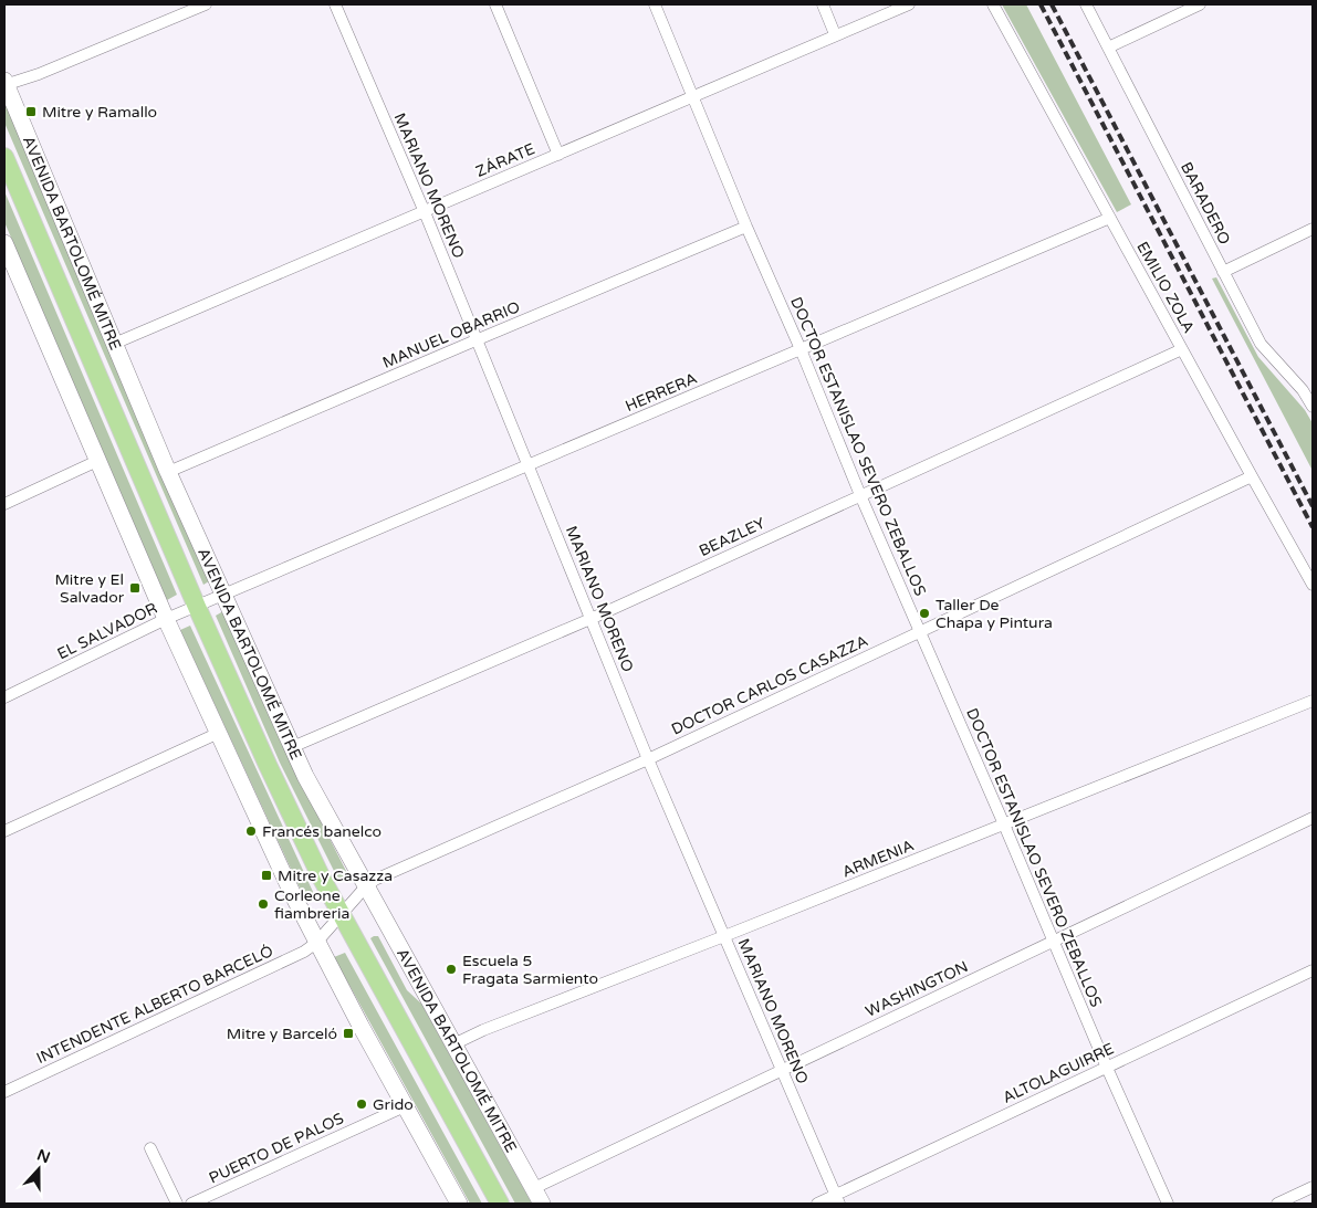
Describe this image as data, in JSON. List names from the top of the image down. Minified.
{"streets":{"main road":["AVENIDA BARTOLOMÉ MITRE"],"street":["ZÁRATE","MARIANO MORENO","BARADERO","EMILIO ZOLA","MANUEL OBARRIO","HERRERA","DOCTOR ESTANISLAO SEVERO ZEBALLOS","BEAZLEY","EL SALVADOR","DOCTOR CARLOS CASAZZA","ARMENIA","WASHINGTON","INTENDENTE ALBERTO BARCELÓ","ALTOLAGUIRRE","PUERTO DE PALOS"]},"crossings":[["ZÁRATE","MARIANO MORENO"],["ZÁRATE","AVENIDA BARTOLOMÉ MITRE"],["ZÁRATE","DOCTOR ESTANISLAO SEVERO ZEBALLOS"],["MARIANO MORENO","MANUEL OBARRIO"],["MARIANO MORENO","HERRERA"],["MARIANO MORENO","BEAZLEY"],["MARIANO MORENO","DOCTOR CARLOS CASAZZA"],["MARIANO MORENO","ARMENIA"],["MARIANO MORENO","WASHINGTON"],["MARIANO MORENO","ALTOLAGUIRRE"],["AVENIDA BARTOLOMÉ MITRE","MANUEL OBARRIO"],["AVENIDA BARTOLOMÉ MITRE","HERRERA"],["AVENIDA BARTOLOMÉ MITRE","BEAZLEY"],["AVENIDA BARTOLOMÉ MITRE","EL SALVADOR"],["AVENIDA BARTOLOMÉ MITRE","DOCTOR CARLOS CASAZZA"],["AVENIDA BARTOLOMÉ MITRE","ARMENIA"],["AVENIDA BARTOLOMÉ MITRE","WASHINGTON"],["EMILIO ZOLA","HERRERA"],["EMILIO ZOLA","BEAZLEY"],["EMILIO ZOLA","DOCTOR CARLOS CASAZZA"],["MANUEL OBARRIO","DOCTOR ESTANISLAO SEVERO ZEBALLOS"],["HERRERA","DOCTOR ESTANISLAO SEVERO ZEBALLOS"],["HERRERA","EL SALVADOR"],["DOCTOR ESTANISLAO SEVERO ZEBALLOS","BEAZLEY"],["DOCTOR ESTANISLAO SEVERO ZEBALLOS","DOCTOR CARLOS CASAZZA"],["DOCTOR ESTANISLAO SEVERO ZEBALLOS","ARMENIA"],["DOCTOR ESTANISLAO SEVERO ZEBALLOS","WASHINGTON"],["DOCTOR ESTANISLAO SEVERO ZEBALLOS","ALTOLAGUIRRE"],["DOCTOR CARLOS CASAZZA","INTENDENTE ALBERTO BARCELÓ"]],"places":{"transit":["Mitre y Ramallo","Mitre y El Salvador","Mitre y Casazza","Mitre y Barceló"],"other":["Taller De Chapa y Pintura","Francés banelco","Corleone fiambreria","Escuela 5 Fragata Sarmiento","Grido"]},"north":"top"}
